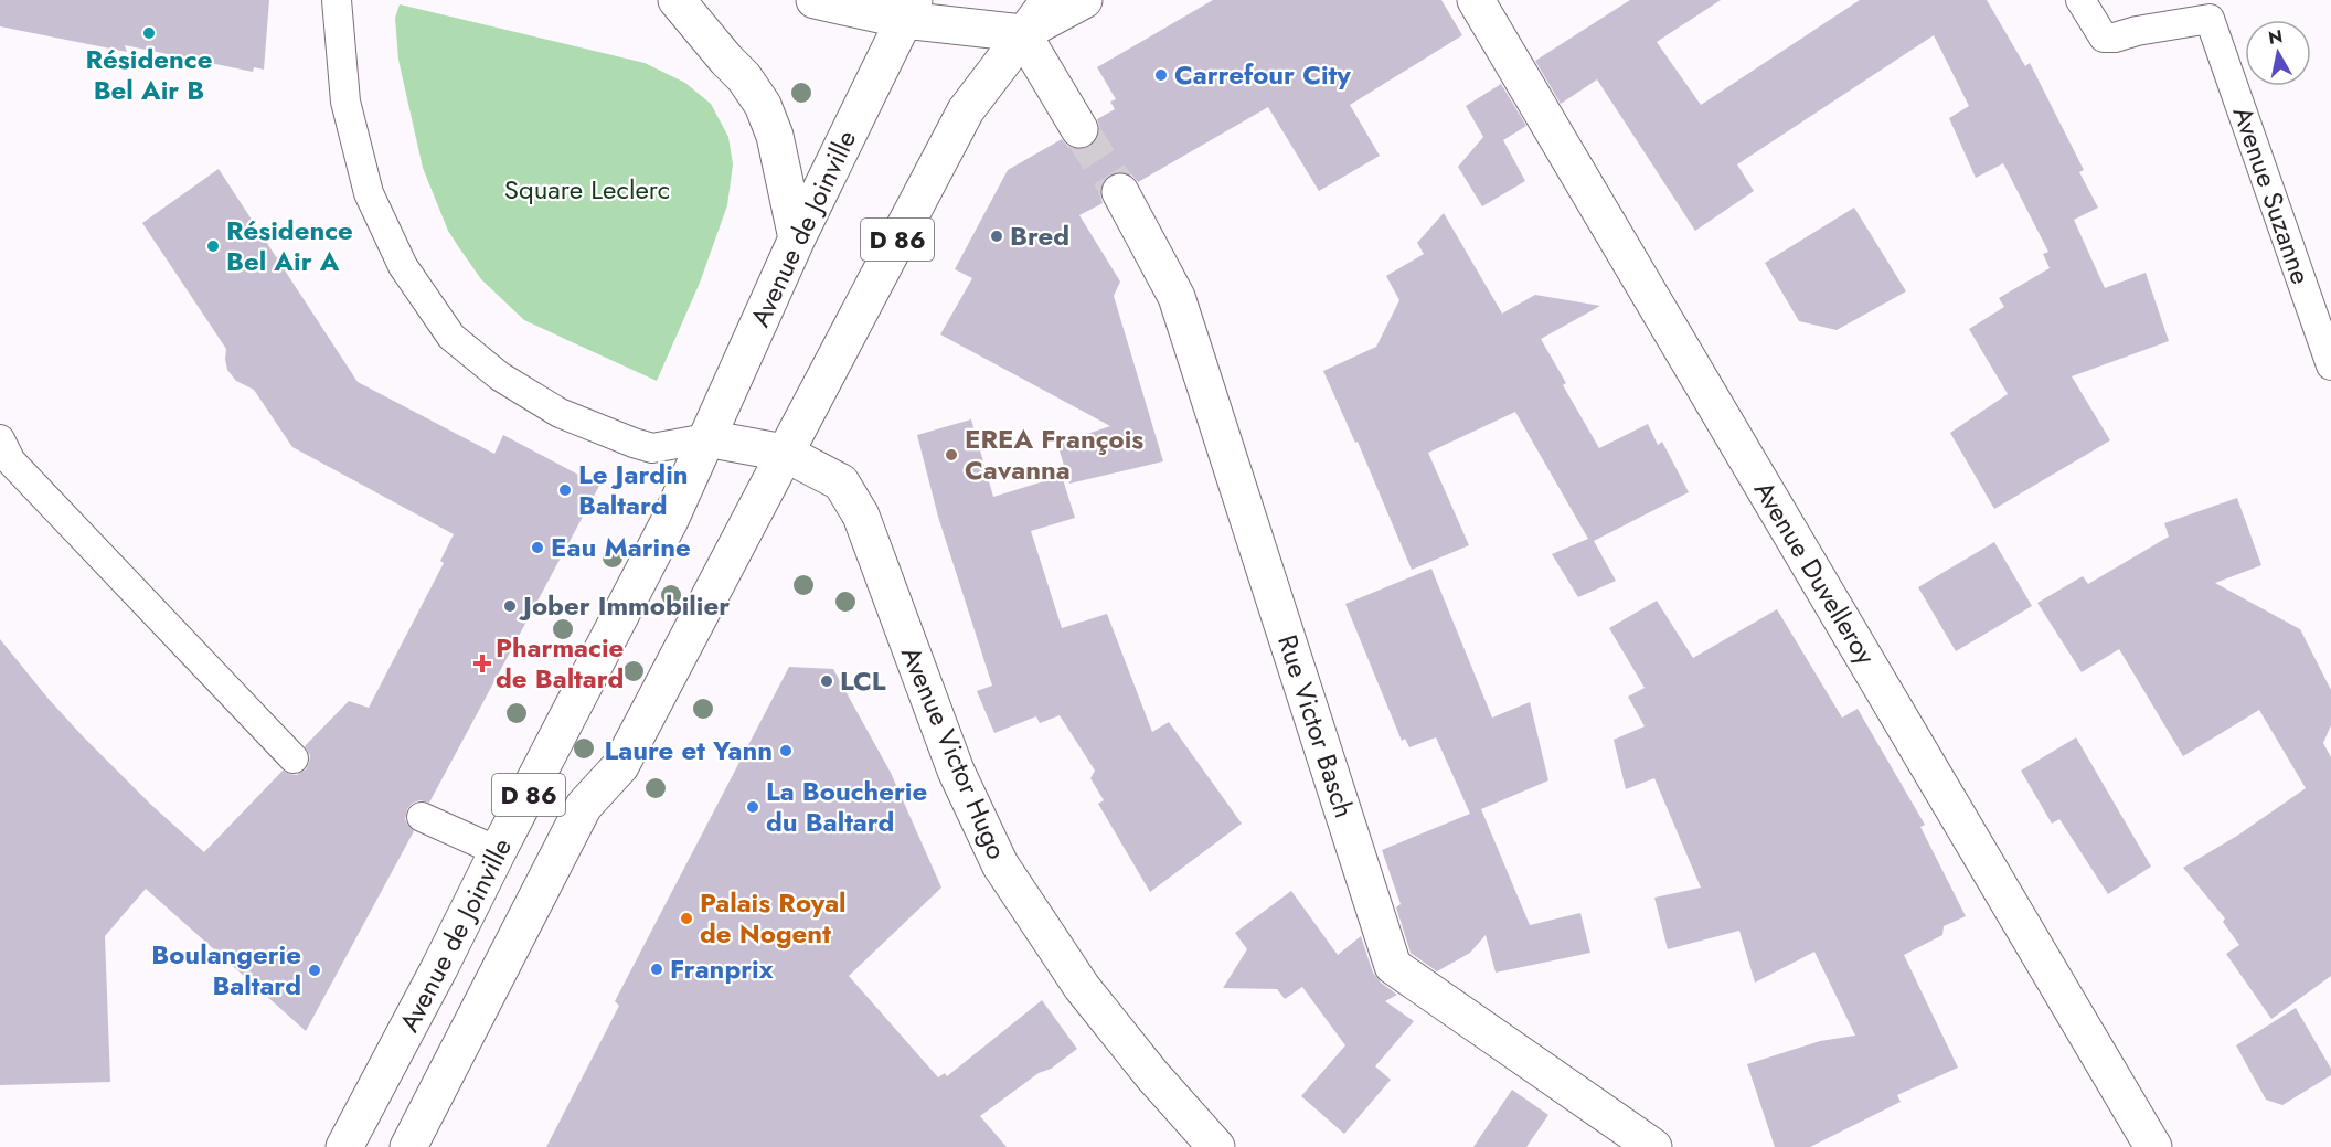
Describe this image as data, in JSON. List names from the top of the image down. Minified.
{"streets":{"street":["Avenue de Joinville","D 86","Avenue Duvelleroy","Rue Victor Basch","Avenue Victor Hugo"],"lane":["Avenue Suzanne"]},"crossings":[["Avenue de Joinville","D 86"],["Avenue de Joinville","Avenue Victor Hugo"]],"parks":["Square Leclerc"],"places":{"other":["Résidence Bel Air B","Carrefour City","Bred","Résidence Bel Air A","EREA François Cavanna","Le Jardin Baltard","Eau Marine","Jober Immobilier","LCL","Laure et Yann","La Boucherie du Baltard","Palais Royal de Nogent","Franprix","Boulangerie Baltard"],"health":["Pharmacie de Baltard"]},"north":"top"}
